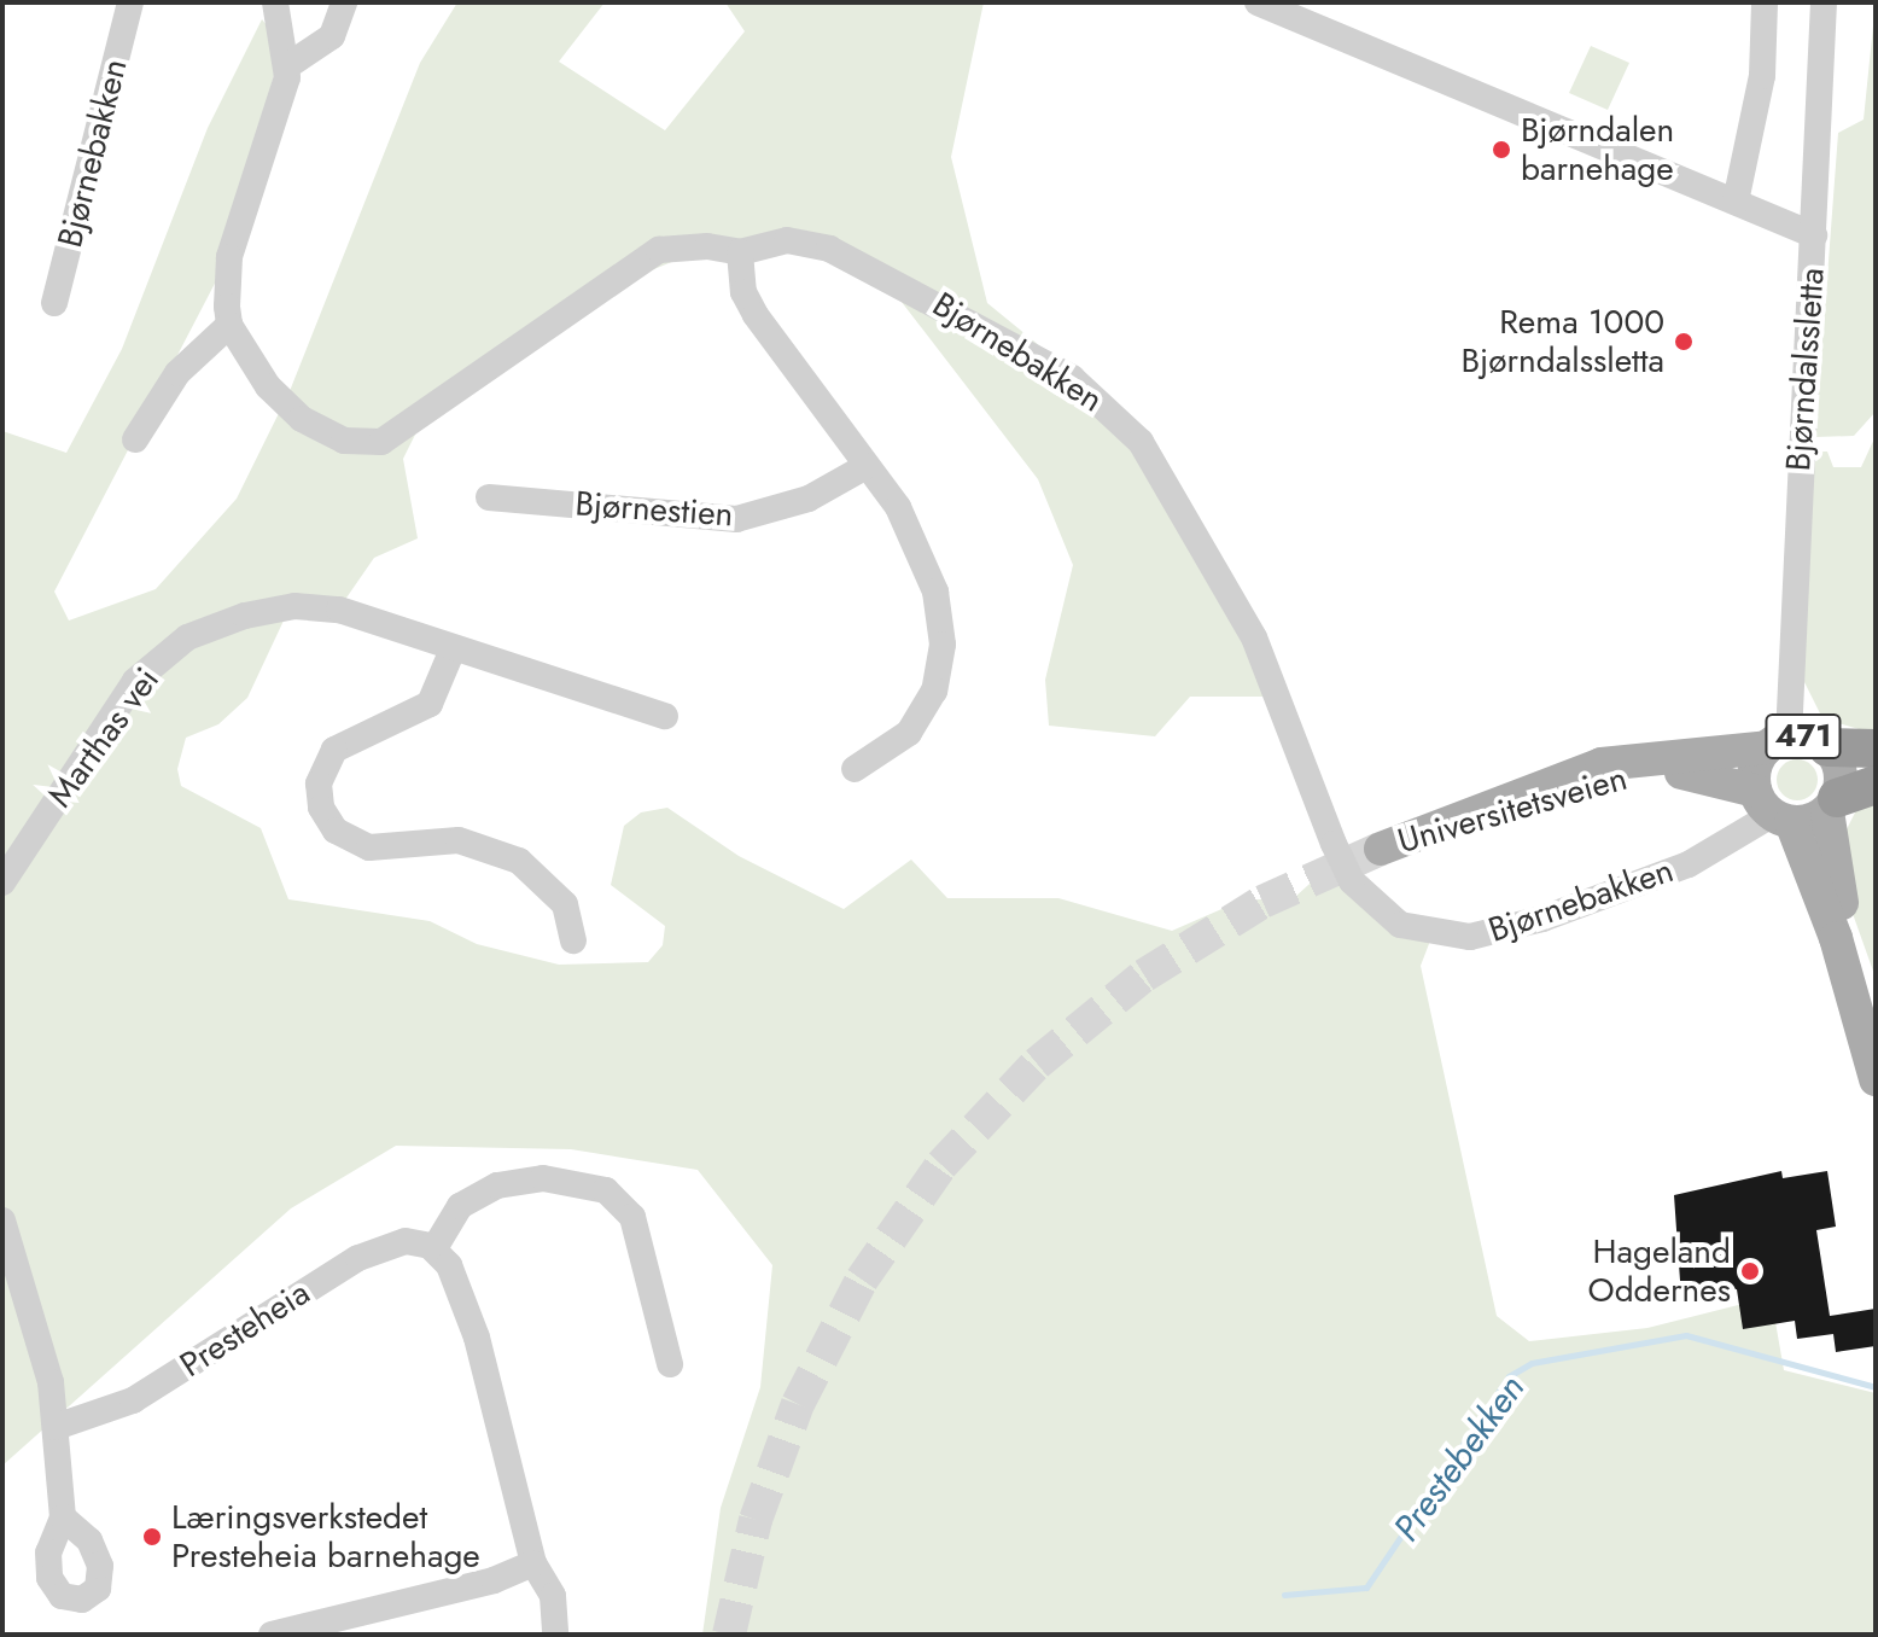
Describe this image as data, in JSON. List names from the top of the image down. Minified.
{"streets":{"main road":["471","Universitetsveien"],"street":["Bjørnebakken","Bjørndalssletta","Bjørnestien","Marthas vei","Presteheia"]},"crossings":[["Bjørnebakken","Bjørndalssletta"],["Bjørnebakken","471"],["Bjørnebakken","Universitetsveien"],["Bjørndalssletta","471"],["Bjørndalssletta","Universitetsveien"],["471","Universitetsveien"]],"water":["Prestebekken"],"places":["Bjørndalen barnehage","Rema 1000 Bjørndalssletta","Hageland Oddernes","Læringsverkstedet Presteheia barnehage"]}
